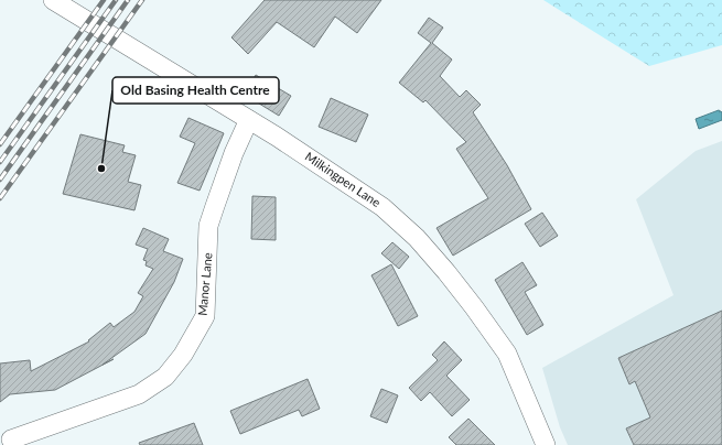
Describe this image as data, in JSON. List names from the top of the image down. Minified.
{"streets":{"street":["Milkingpen Lane","Manor Lane"]},"crossings":[["Milkingpen Lane","Manor Lane"]],"places":["Old Basing Health Centre"]}
